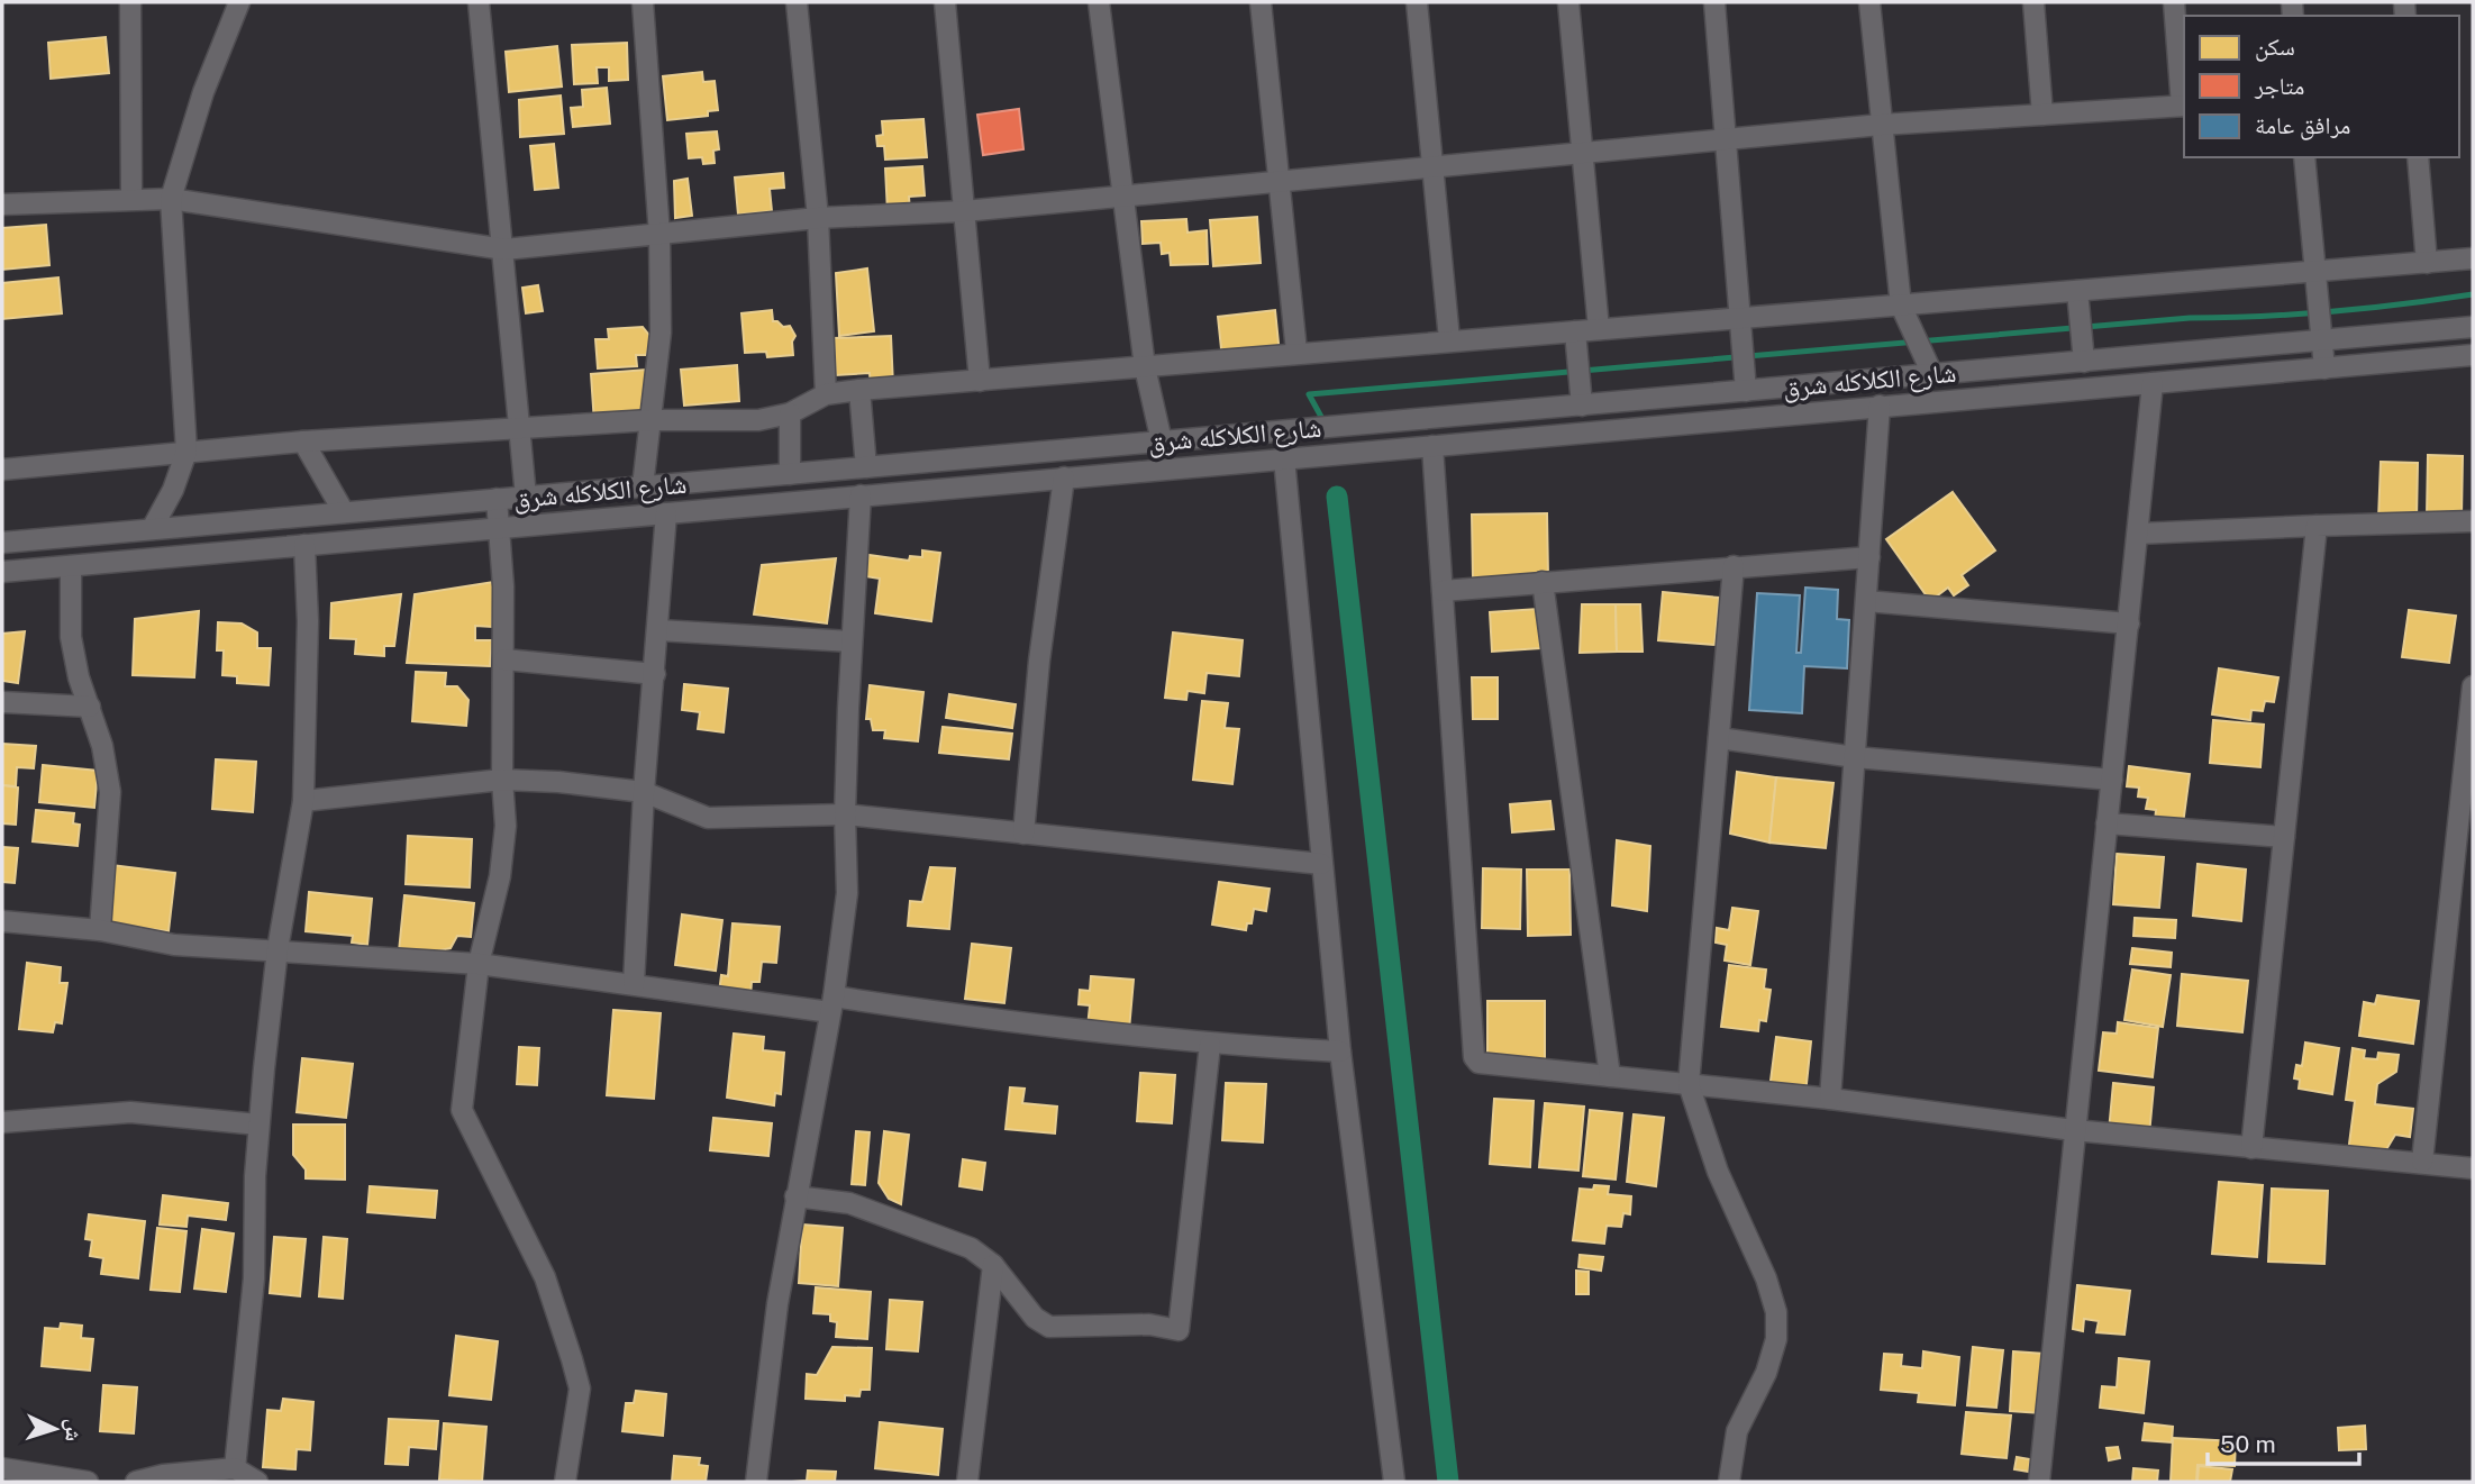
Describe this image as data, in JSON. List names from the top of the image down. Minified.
{"streets":{"street":["شارع الكلاكله شرق"]},"legend":["سكن","متاجر","مرافق عامة"],"scale_bar":"50 m","north":"right"}
